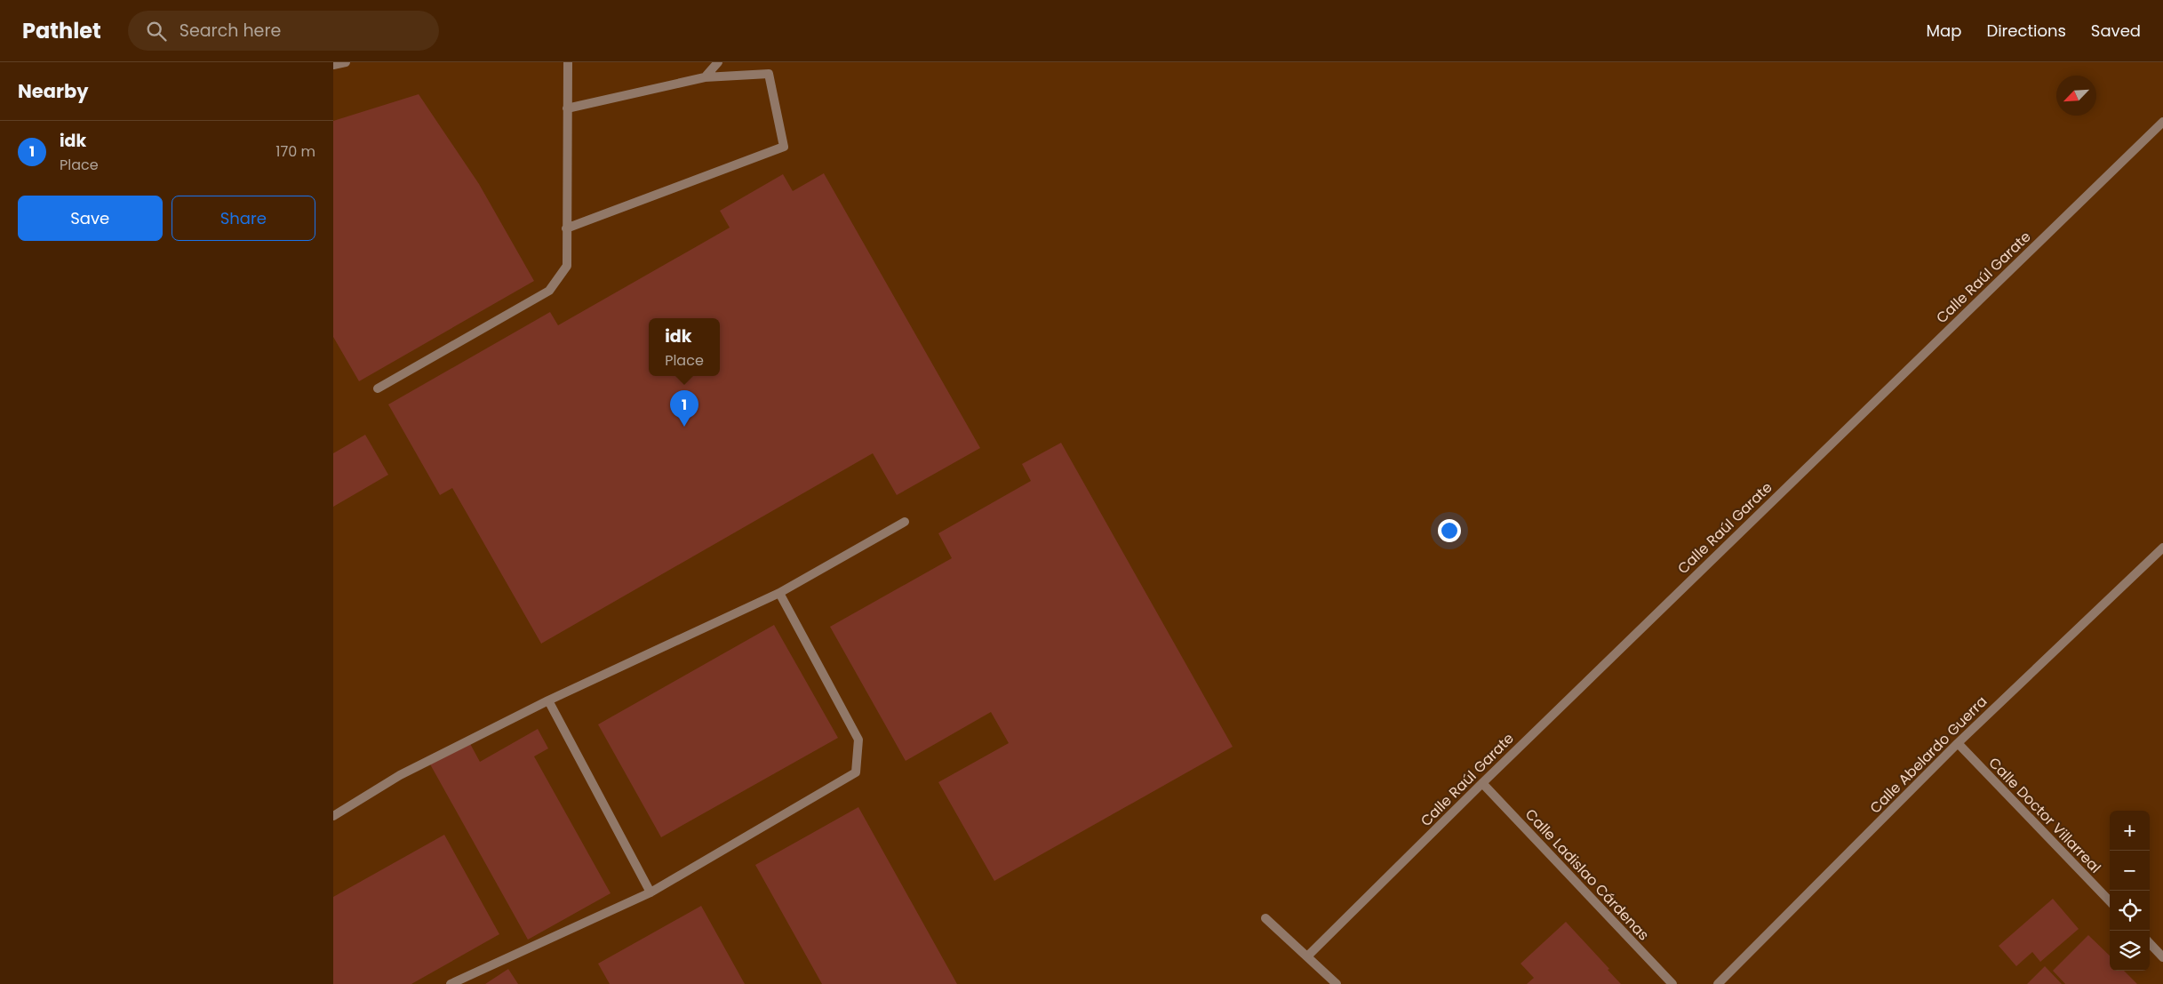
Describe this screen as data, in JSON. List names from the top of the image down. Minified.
{"streets":{"street":["Calle Raúl Garate","Calle Abelardo Guerra","Calle Doctor Villarreal","Calle Ladislao Cárdenas"]},"crossings":[["Calle Raúl Garate","Calle Ladislao Cárdenas"],["Calle Abelardo Guerra","Calle Doctor Villarreal"]],"north":"bottom left","page":{"header":"Pathlet","search":"Search here","nav":["Map","Directions","Saved"],"heading":"Nearby","list":[{"mark":"1","name":"idk","note":"Place","value":"170 m"}],"buttons":["Save","Share"],"popup":["idk","Place"],"pins":"1","map_buttons":["+","−"]}}
